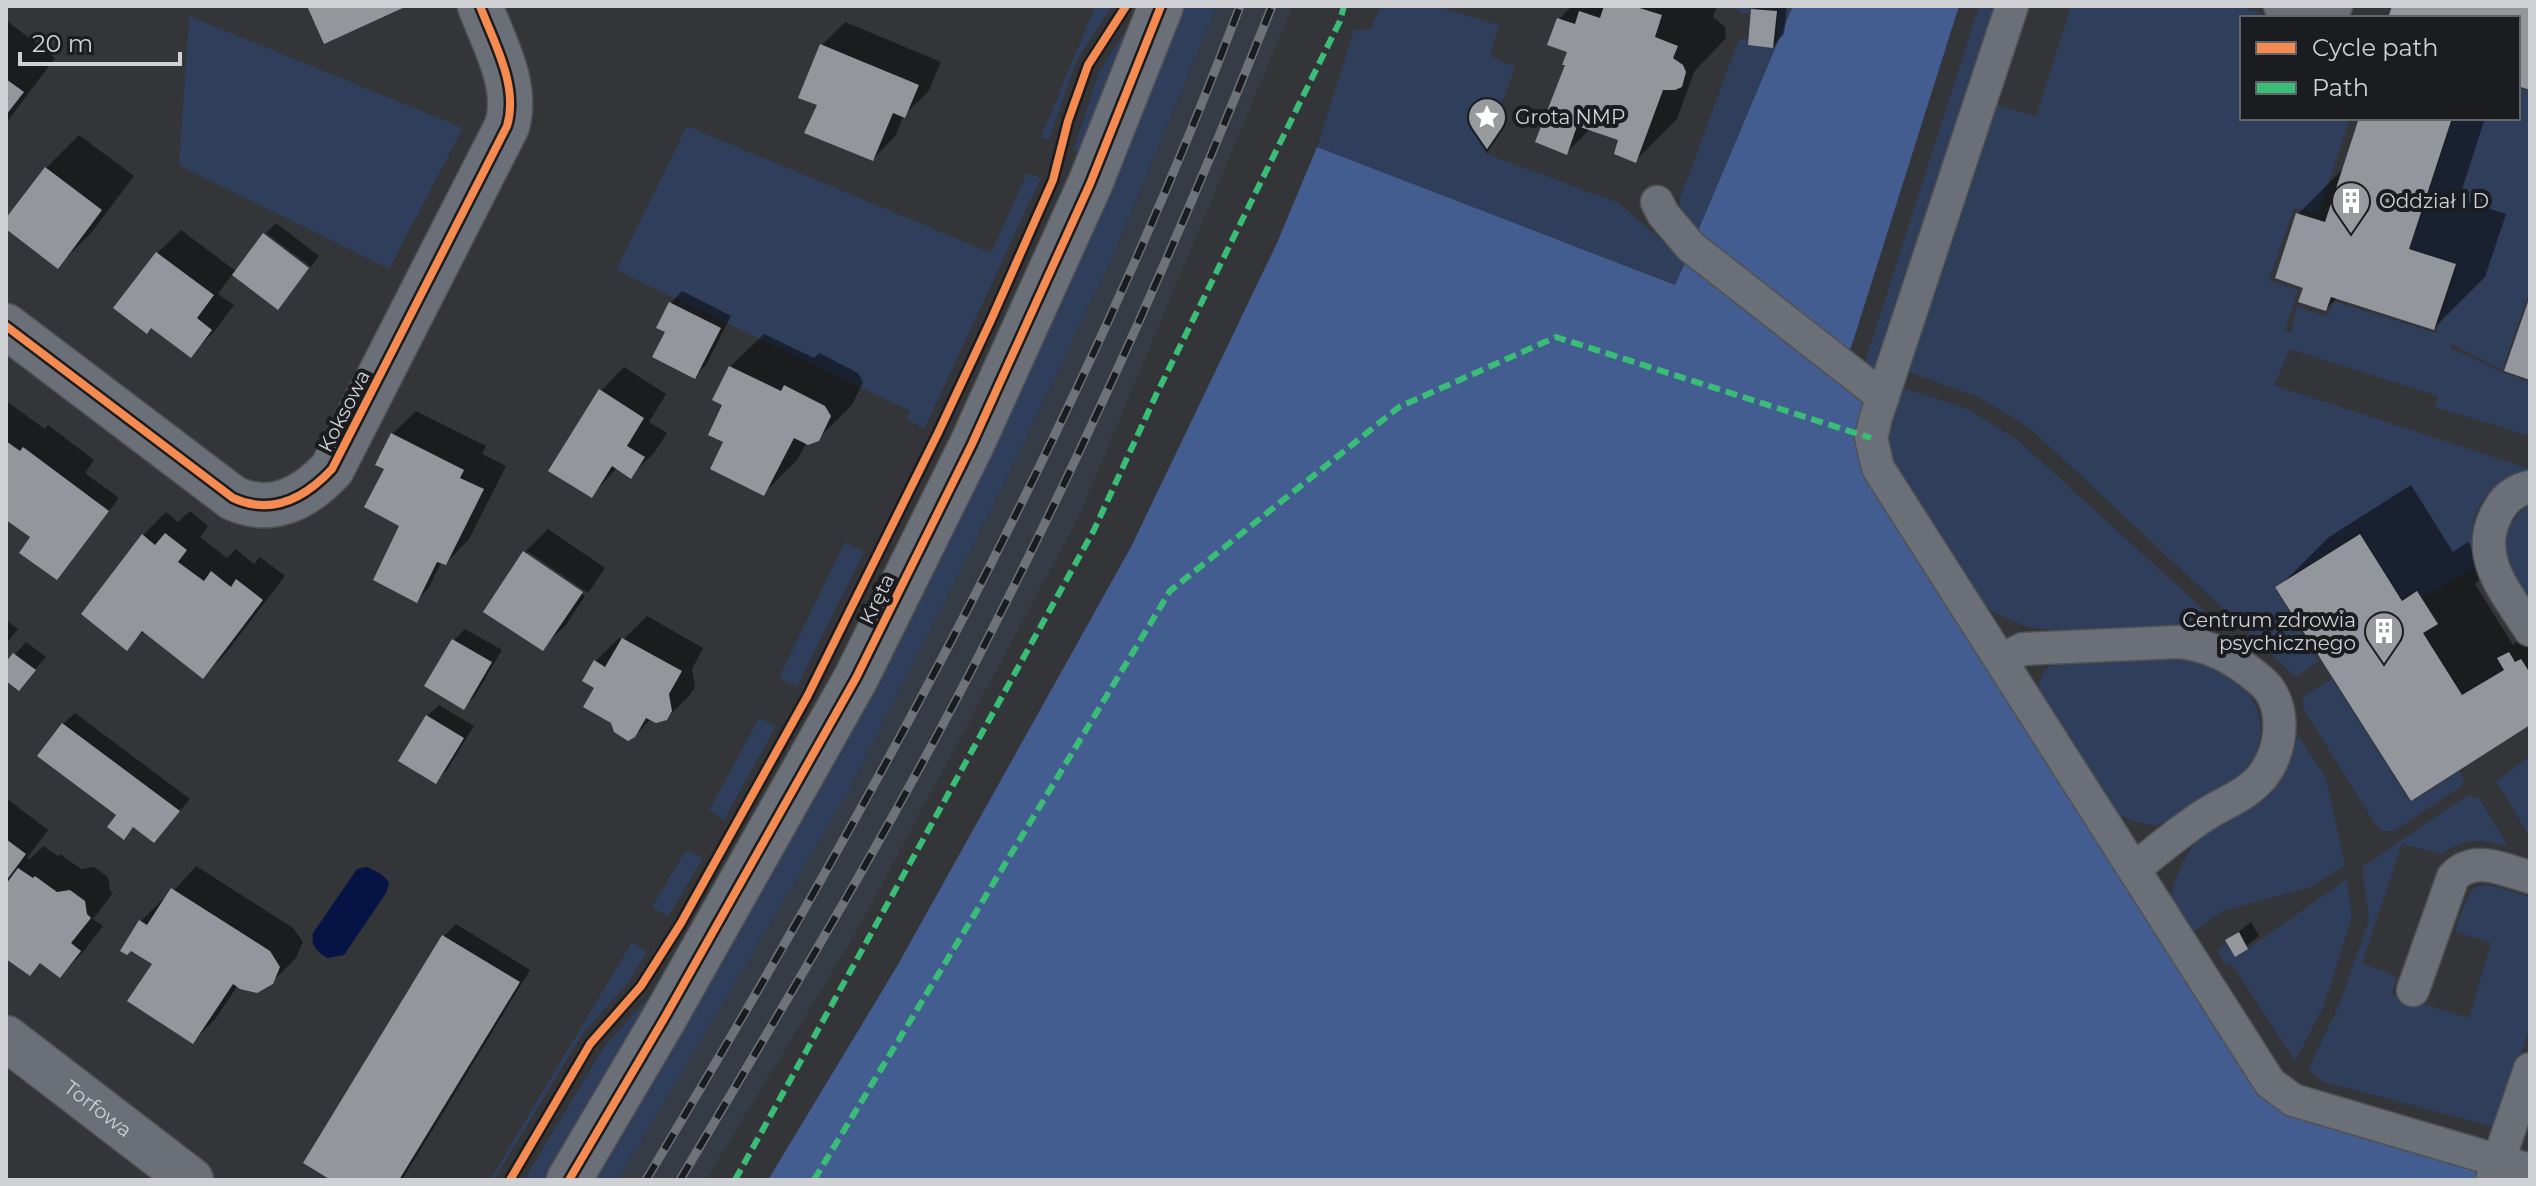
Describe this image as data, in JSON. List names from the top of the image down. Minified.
{"streets":{"street":["Koksowa","Kręta","Torfowa"]},"places":{"place":["Grota NMP"],"building":["Oddział I D","Centrum zdrowia psychicznego"]},"legend":["Cycle path","Path"],"scale_bar":"20 m"}
